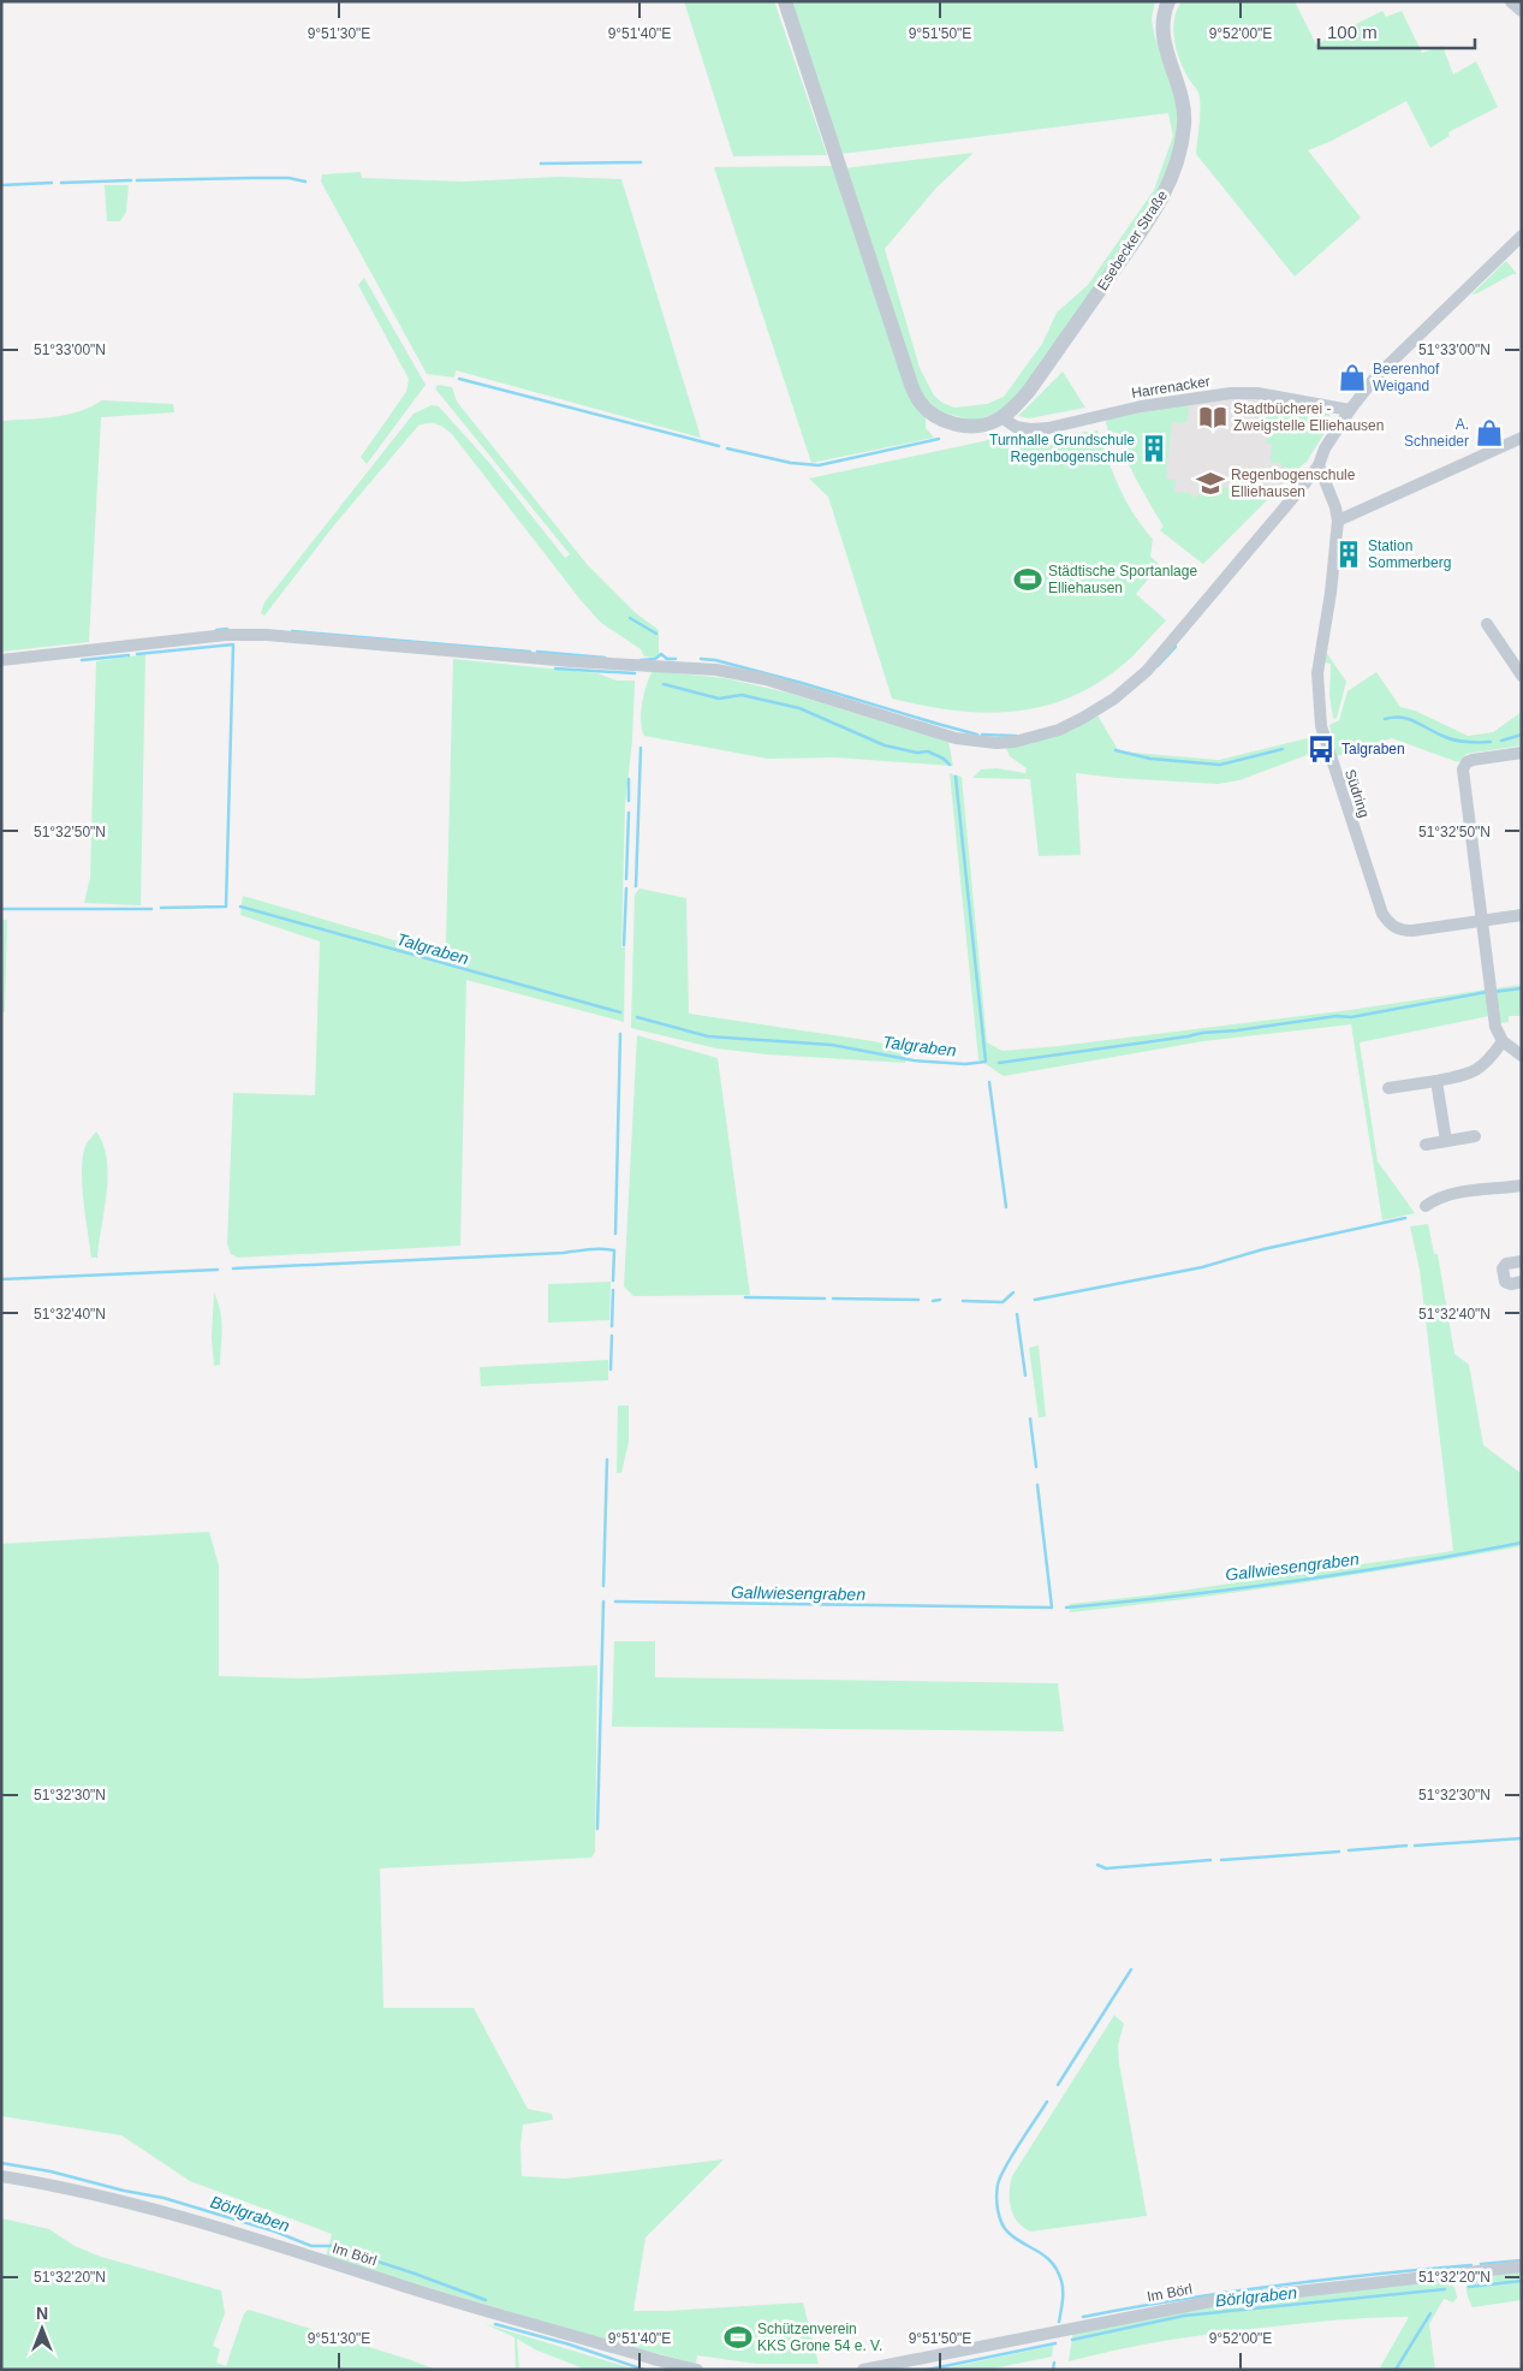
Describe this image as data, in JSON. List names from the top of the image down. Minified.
{"streets":{"street":["Esebecker Straße","Harrenacker","Südring","Im Börl"]},"crossings":[["Esebecker Straße","Harrenacker"]],"water":["Talgraben","Gallwiesengraben","Börlgraben"],"places":{"shop":["Beerenhof Weigand","A. Schneider"],"library":["Stadtbücherei - Zweigstelle Elliehausen"],"building":["Turnhalle Grundschule Regenbogenschule","Station Sommerberg"],"school or university":["Regenbogenschule Elliehausen"],"sports":["Städtische Sportanlage Elliehausen","Schützenverein KKS Grone 54 e. V."],"bus stop":["Talgraben"]},"scale_bar":"100 m","north":"top","coordinates":["9°51'30\"E","9°51'40\"E","9°51'50\"E","9°52'00\"E","51°33'00\"N","51°32'50\"N","51°32'40\"N","51°32'30\"N","51°32'20\"N"]}
